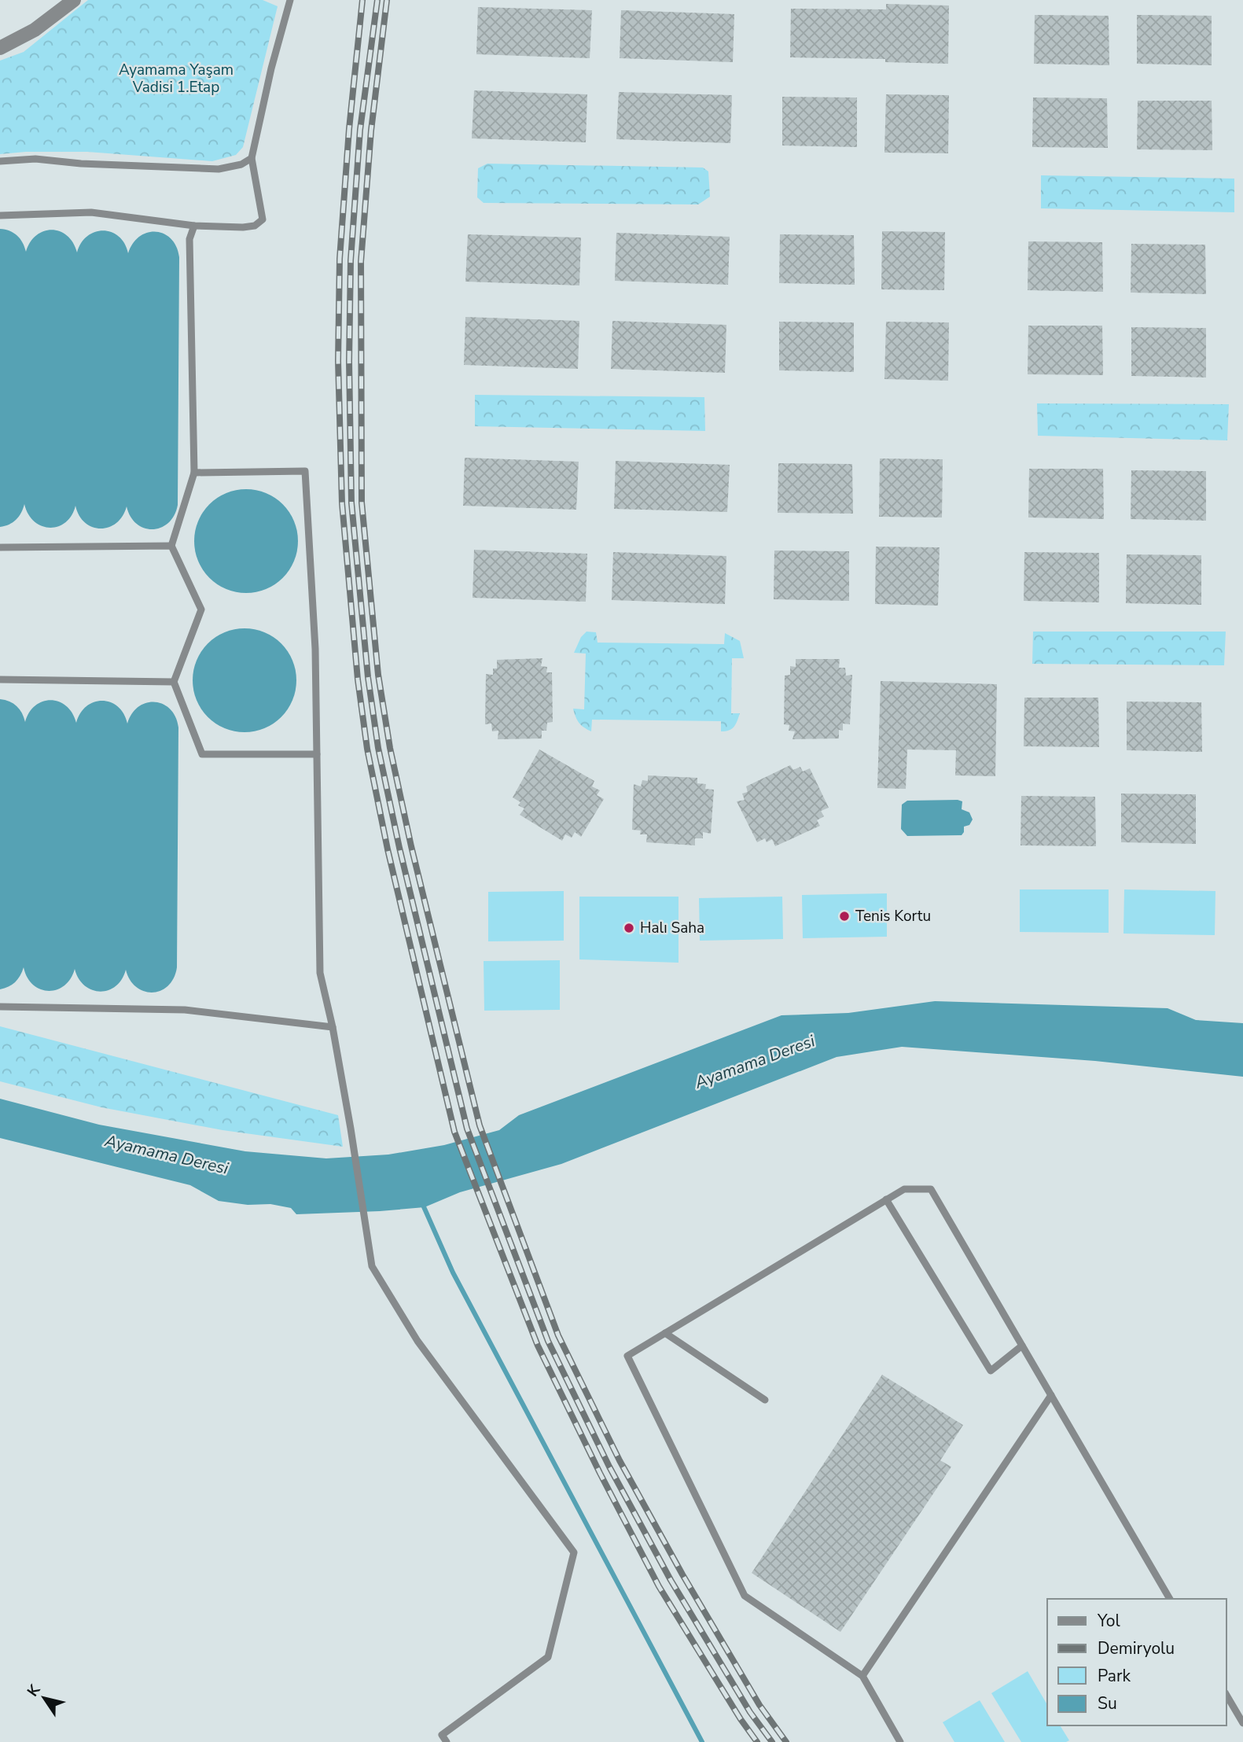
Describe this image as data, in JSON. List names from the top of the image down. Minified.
{"water":["Ayamama Deresi"],"parks":["Ayamama Yaşam Vadisi 1.Etap"],"places":["Tenis Kortu","Halı Saha"],"legend":["Yol","Demiryolu","Park","Su"],"north":"top left"}
